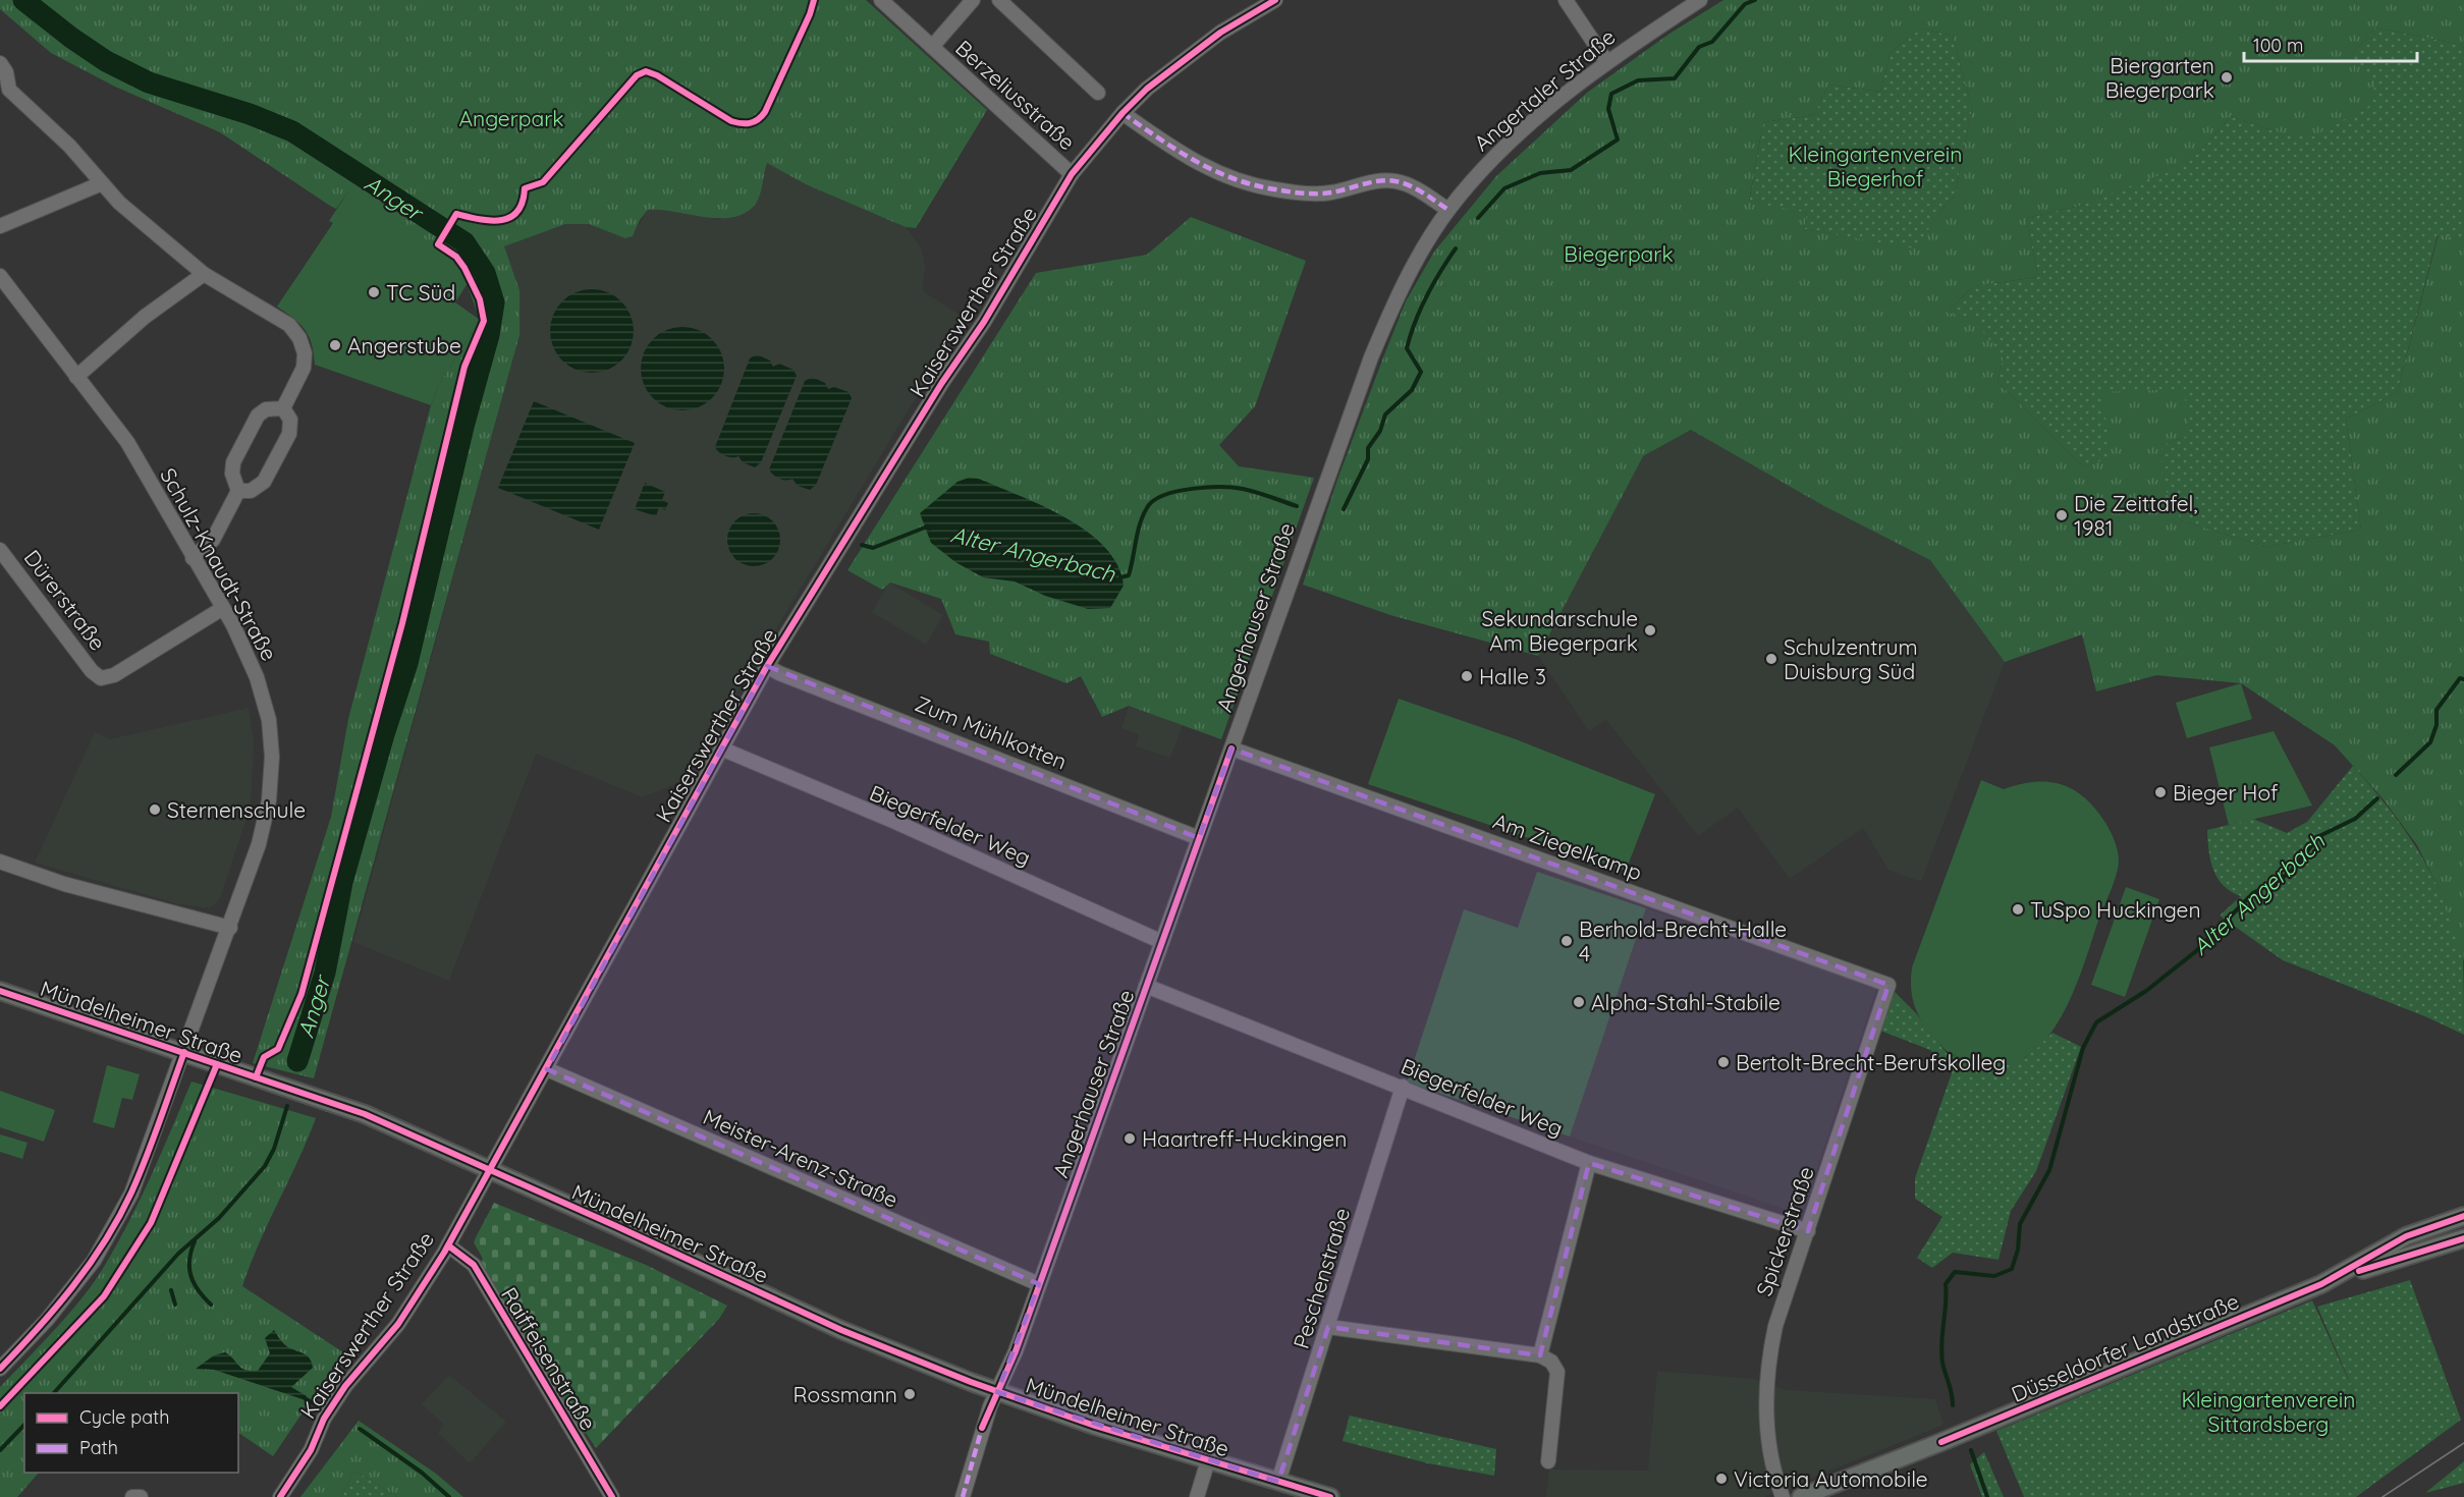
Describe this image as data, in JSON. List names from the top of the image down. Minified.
{"streets":{"main road":["Mündelheimer Straße","Düsseldorfer Landstraße"],"street":["Angertaler Straße","Berzeliusstraße","Kaiserswerther Straße","Schulz-Knaudt-Straße","Dürerstraße","Angerhauser Straße","Zum Mühlkotten","Biegerfelder Weg","Am Ziegelkamp","Meister-Arenz-Straße","Spickerstraße","Peschenstraße","Raiffeisenstraße"]},"crossings":[["Angertaler Straße","Angerhauser Straße"],["Berzeliusstraße","Kaiserswerther Straße"],["Kaiserswerther Straße","Zum Mühlkotten"],["Kaiserswerther Straße","Biegerfelder Weg"],["Kaiserswerther Straße","Mündelheimer Straße"],["Kaiserswerther Straße","Meister-Arenz-Straße"],["Kaiserswerther Straße","Raiffeisenstraße"],["Schulz-Knaudt-Straße","Dürerstraße"],["Schulz-Knaudt-Straße","Mündelheimer Straße"],["Angerhauser Straße","Zum Mühlkotten"],["Angerhauser Straße","Biegerfelder Weg"],["Angerhauser Straße","Am Ziegelkamp"],["Angerhauser Straße","Mündelheimer Straße"],["Angerhauser Straße","Meister-Arenz-Straße"],["Biegerfelder Weg","Spickerstraße"],["Biegerfelder Weg","Peschenstraße"],["Am Ziegelkamp","Spickerstraße"],["Mündelheimer Straße","Peschenstraße"]],"water":["Anger","Alter Angerbach"],"parks":["Angerpark","Kleingartenverein Biegerhof","Biegerpark","Kleingartenverein Sittardsberg"],"places":["Biergarten Biegerpark","TC Süd","Angerstube","Die Zeittafel, 1981","Sekundarschule Am Biegerpark","Schulzentrum Duisburg Süd","Halle 3","Bieger Hof","Sternenschule","TuSpo Huckingen","Berhold-Brecht-Halle 4","Alpha-Stahl-Stabile","Bertolt-Brecht-Berufskolleg","Haartreff-Huckingen","Rossmann","Victoria Automobile"],"legend":["Cycle path","Path"],"scale_bar":"100 m"}
